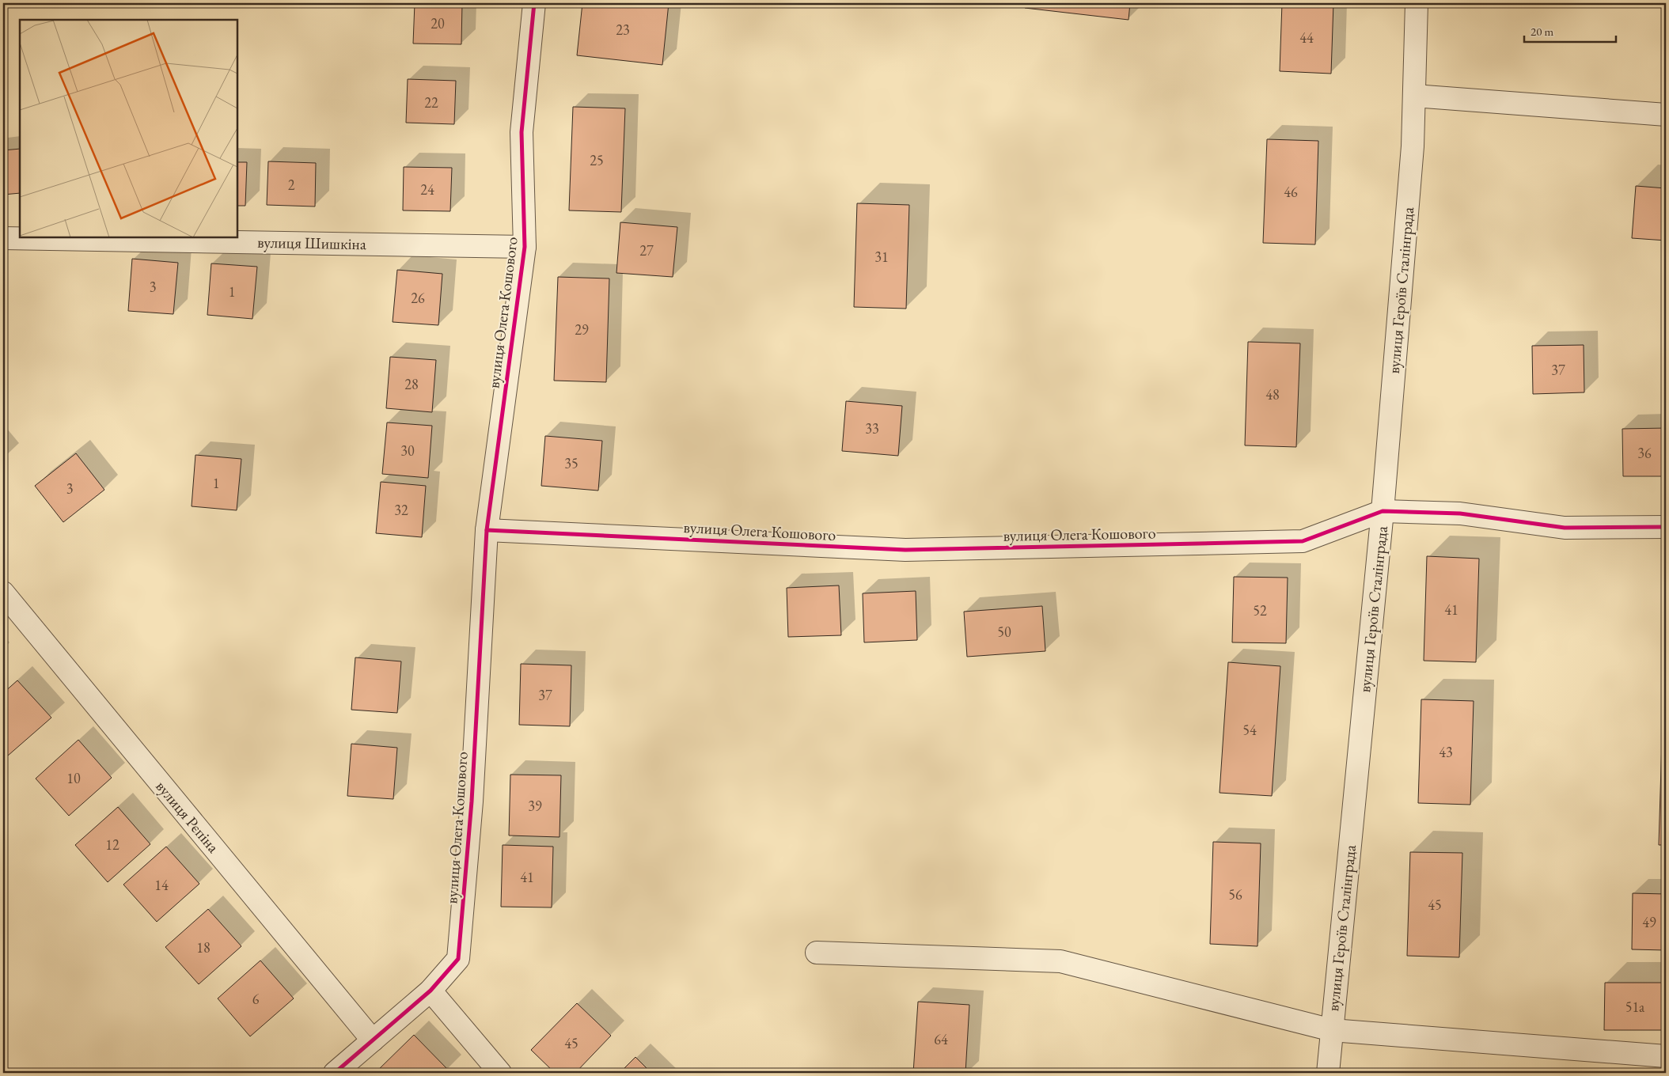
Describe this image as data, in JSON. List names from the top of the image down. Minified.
{"streets":{"street":["вулиця Шишкіна","вулиця Героїв Сталінграда","вулиця Олега Кошового","вулиця Рєпіна"]},"crossings":[["вулиця Шишкіна","вулиця Олега Кошового"],["вулиця Героїв Сталінграда","вулиця Олега Кошового"],["вулиця Олега Кошового","вулиця Рєпіна"]],"house_numbers":["20","23","44","22","25","2","24","46","27","31","3","1","26","29","37","28","48","33","30","36","35","1","3","32","41","52","50","37","54","43","10","39","12","41","14","56","45","49","18","6","51а","64","45"],"scale_bar":"20 m"}
